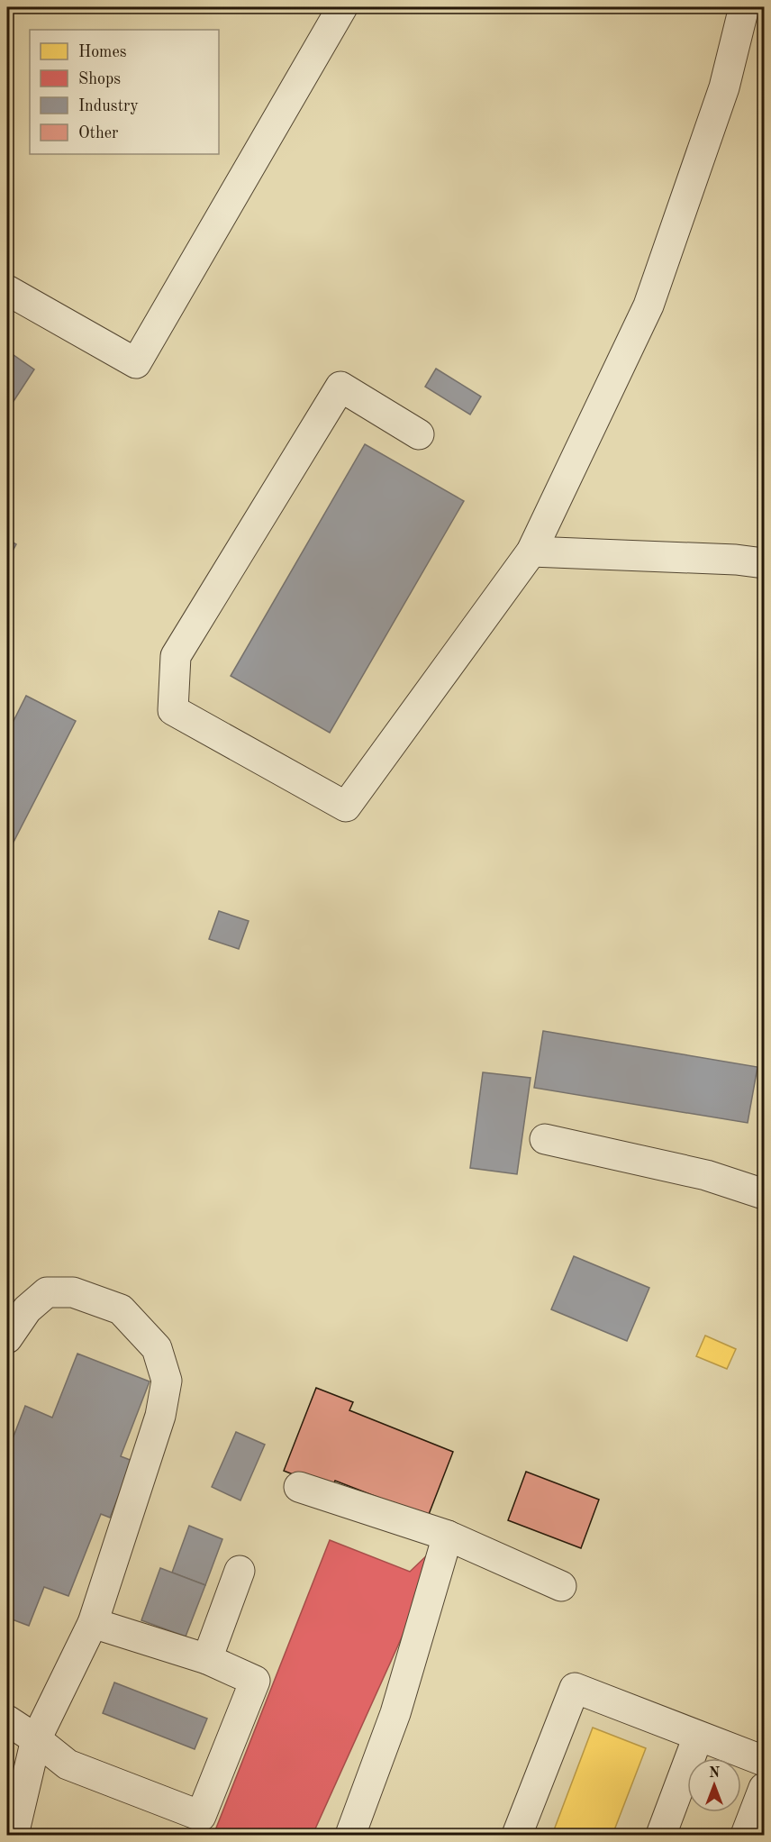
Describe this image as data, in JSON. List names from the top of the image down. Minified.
{"legend":["Homes","Shops","Industry","Other"],"north":"top"}
